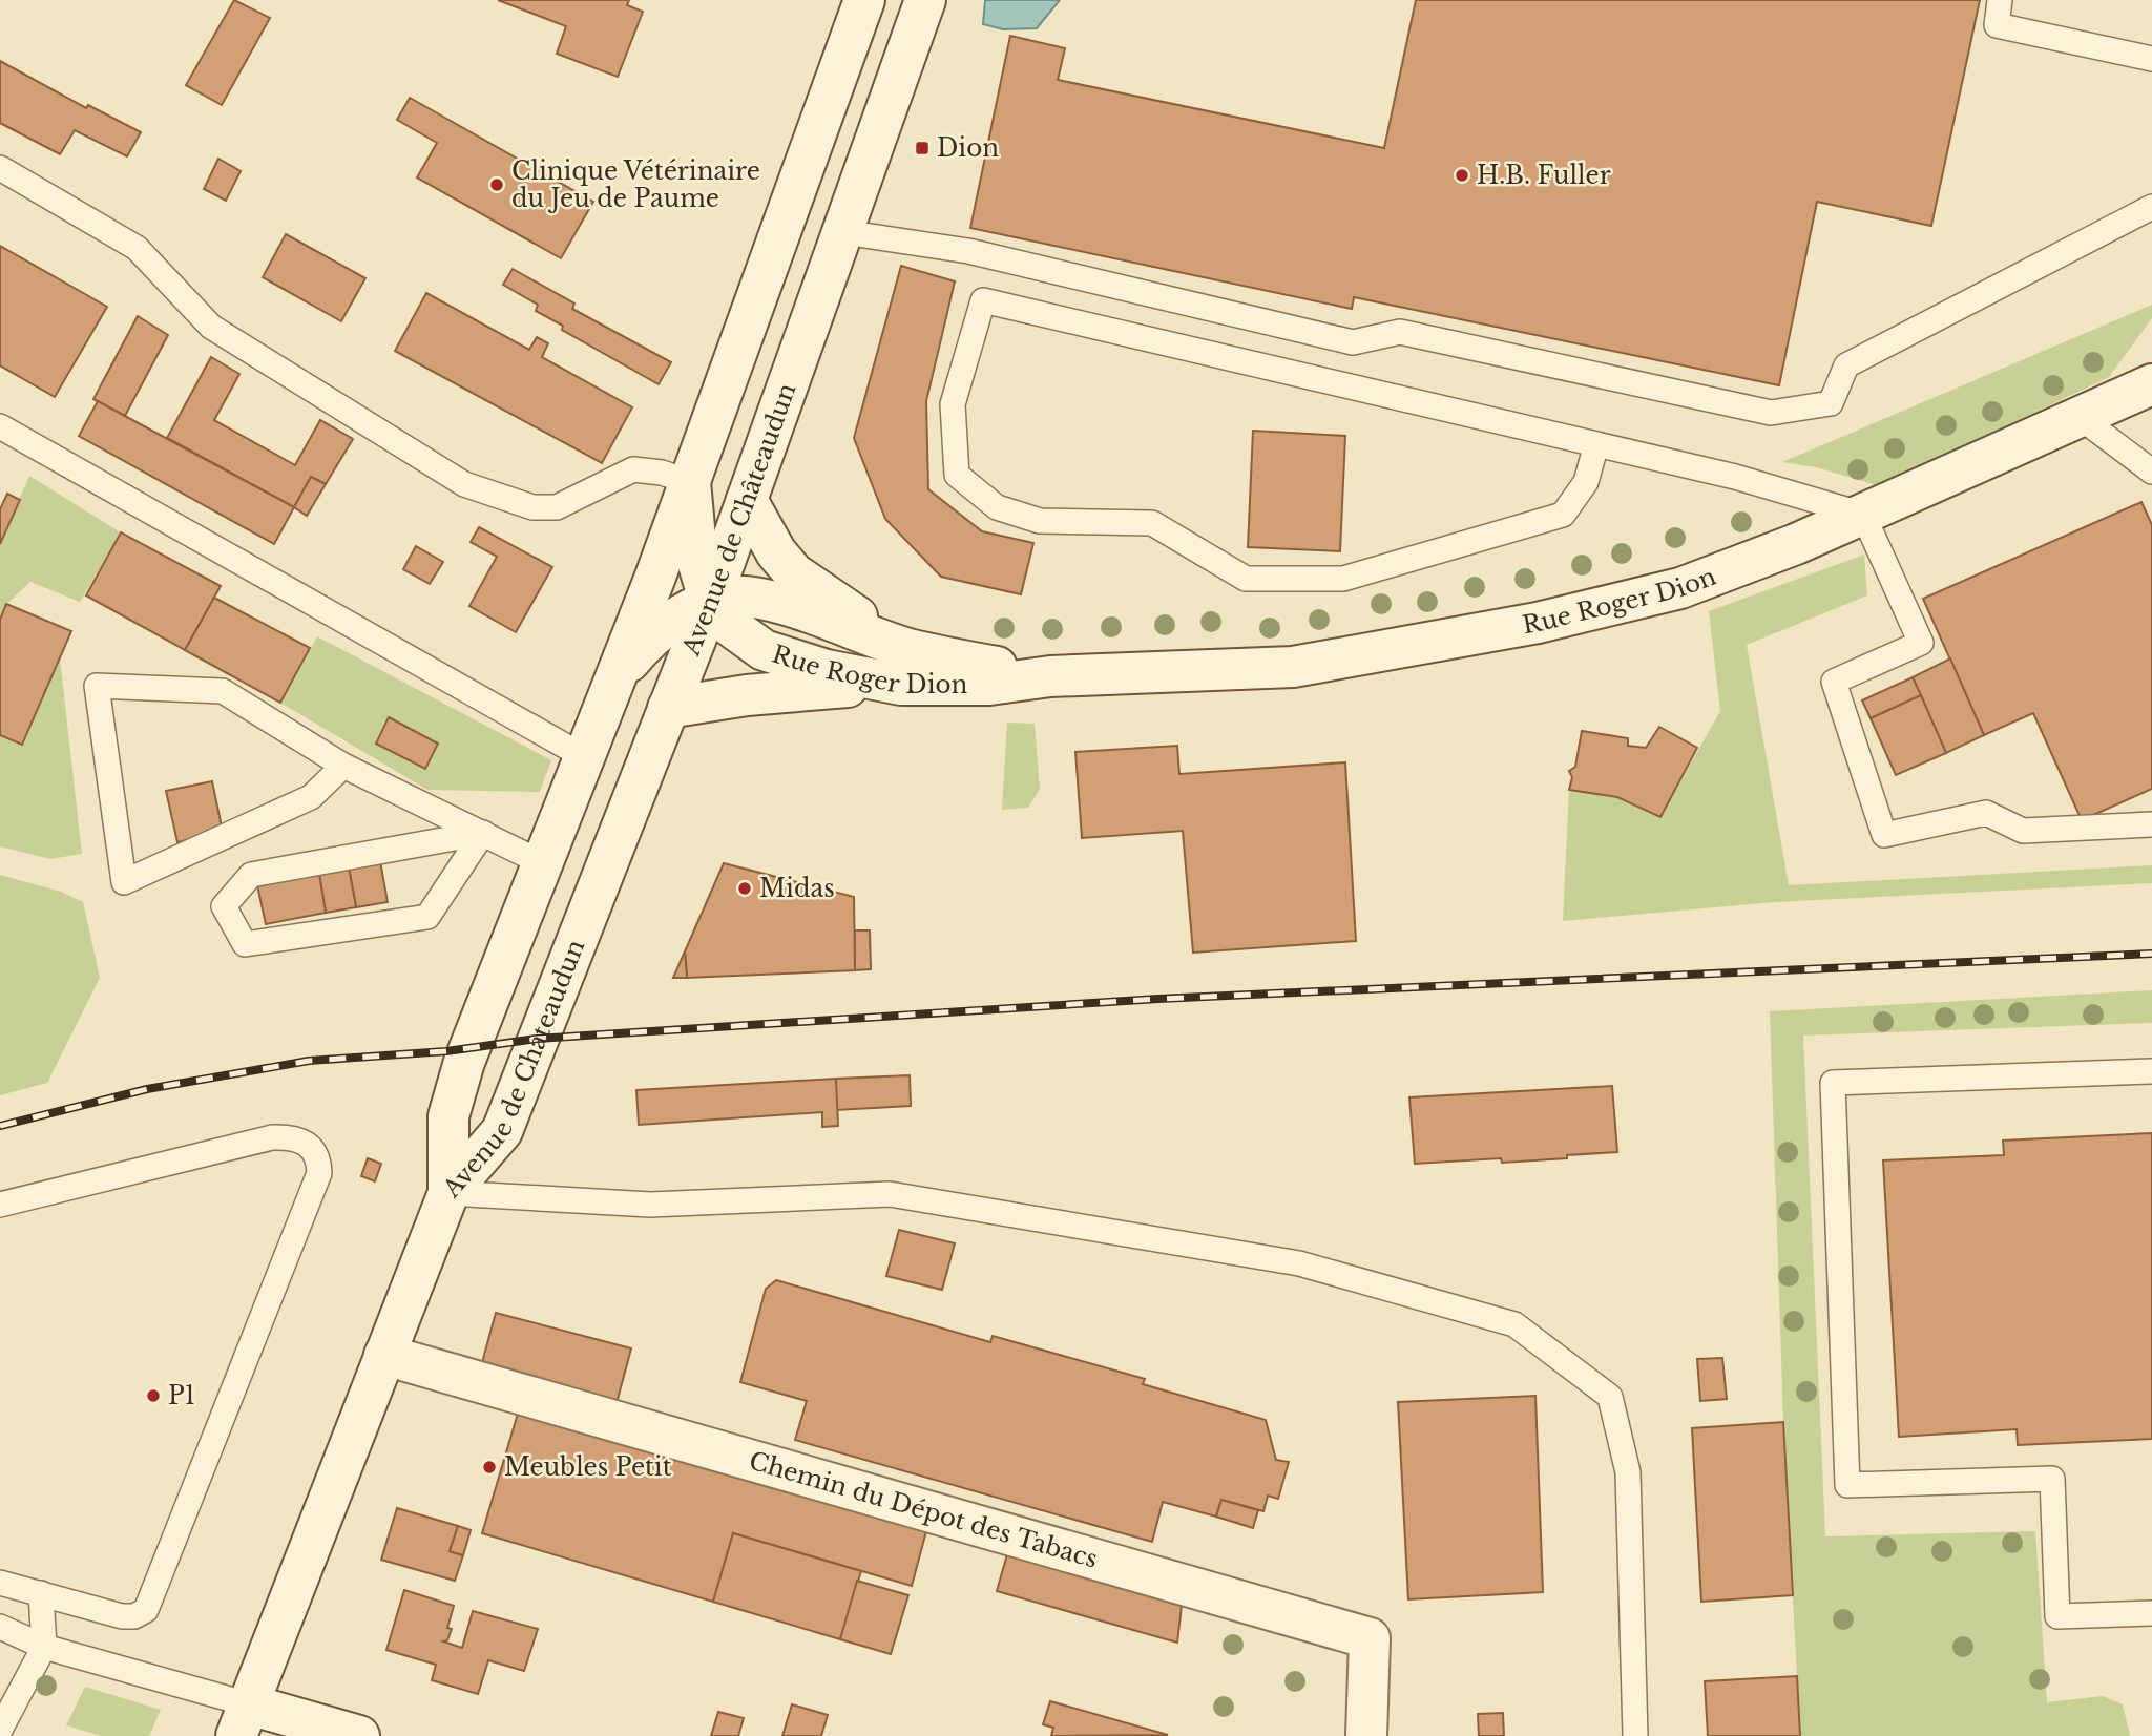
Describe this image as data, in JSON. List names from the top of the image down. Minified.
{"streets":{"street":["Avenue de Châteaudun","Rue Roger Dion","Chemin du Dépot des Tabacs"]},"crossings":[["Avenue de Châteaudun","Rue Roger Dion"]],"places":{"transit":["Dion"],"other":["H.B. Fuller","Clinique Vétérinaire du Jeu de Paume","Midas","P1","Meubles Petit"]}}
